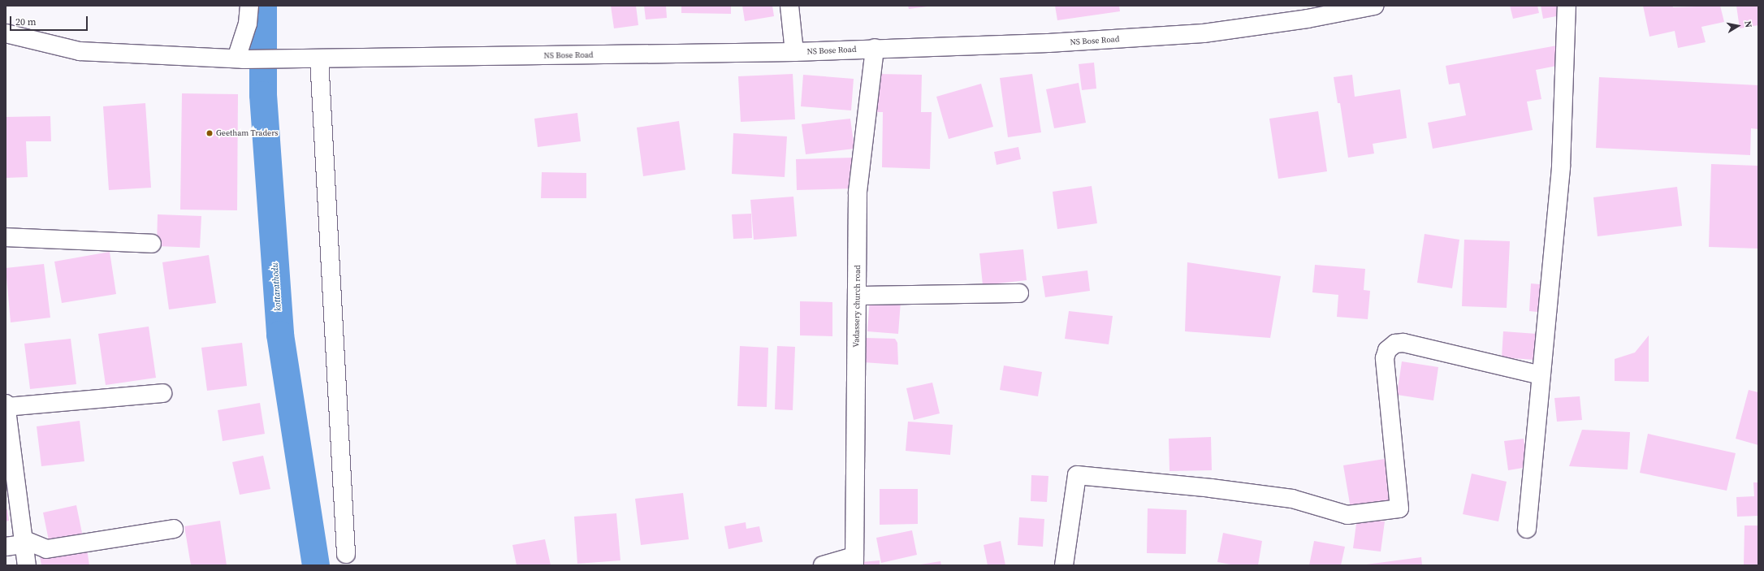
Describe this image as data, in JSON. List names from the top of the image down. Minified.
{"streets":{"street":["NS Bose Road","Vadassery church road"]},"crossings":[["NS Bose Road","Vadassery church road"]],"water":["kottarathodu"],"places":["Geetham Traders"],"scale_bar":"20 m","north":"right"}
